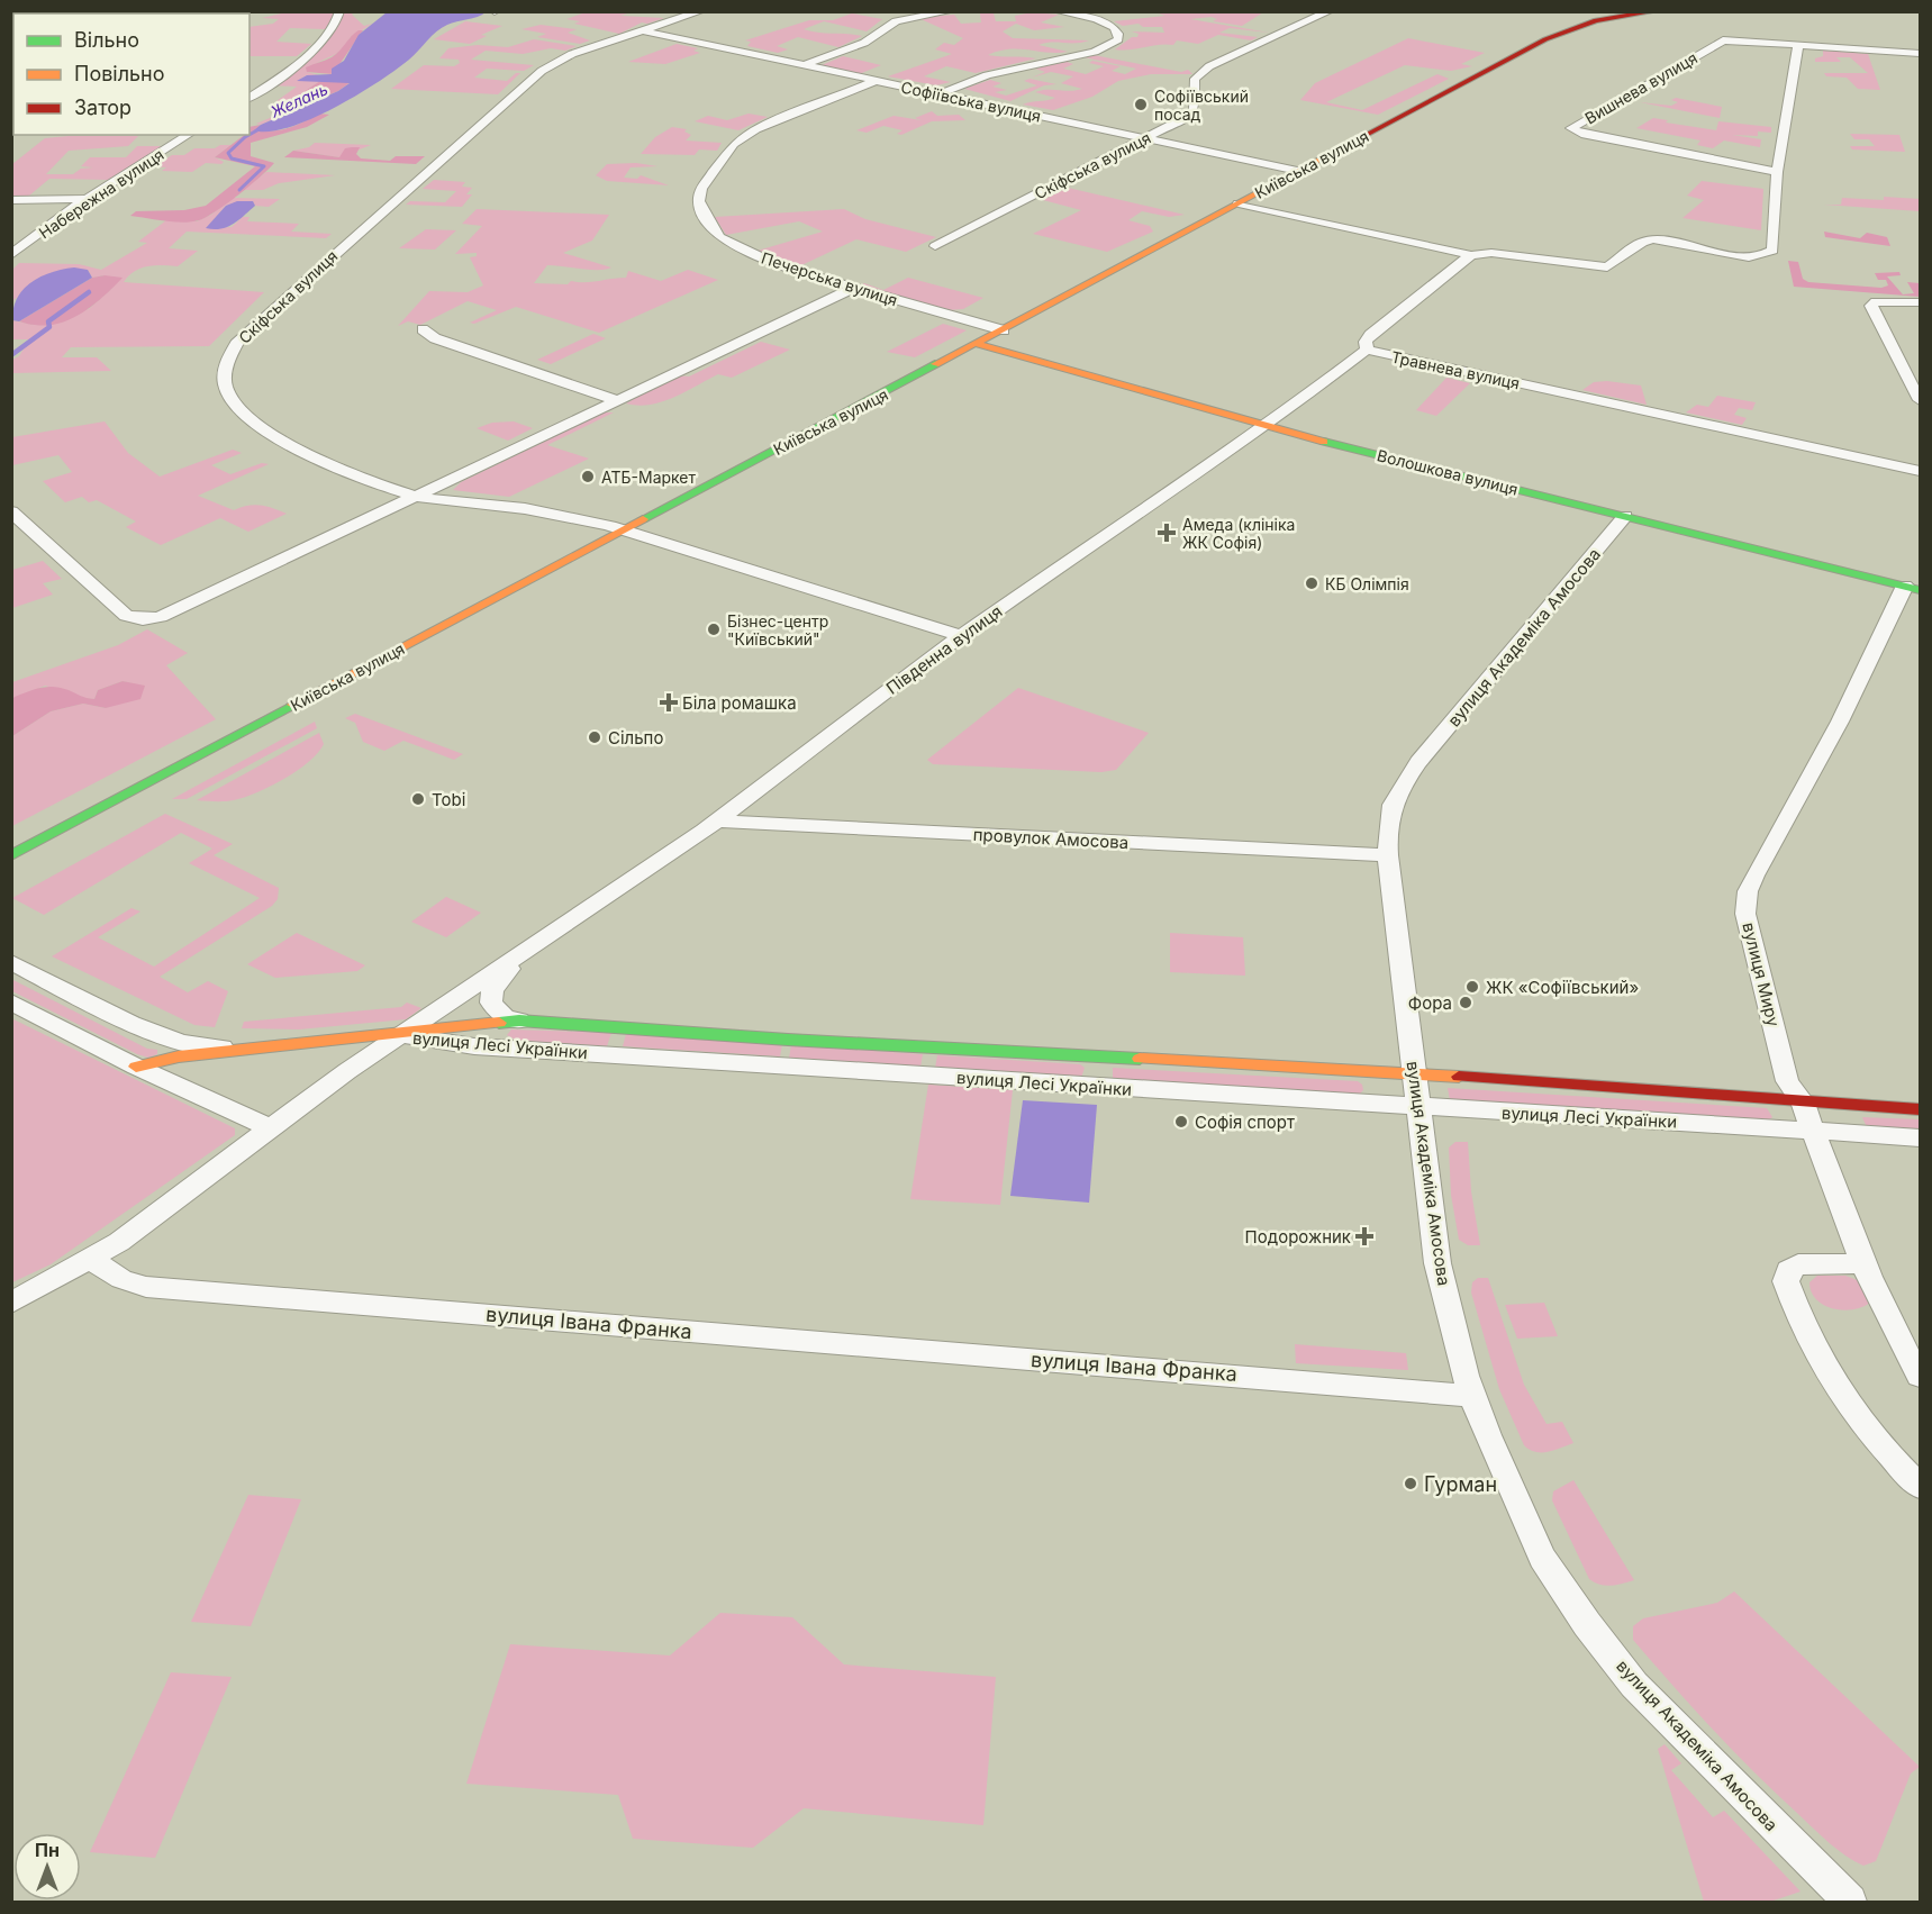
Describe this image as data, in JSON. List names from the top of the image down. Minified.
{"streets":{"main road":["Київська вулиця","Волошкова вулиця","вулиця Лесі Українки"],"street":["Вишнева вулиця","Софіївська вулиця","Скіфська вулиця","Набережна вулиця","Печерська вулиця","Травнева вулиця","вулиця Академіка Амосова","Південна вулиця","провулок Амосова","вулиця Миру","вулиця Івана Франка"]},"crossings":[["Софіївська вулиця","Київська вулиця"],["Софіївська вулиця","Скіфська вулиця"],["Софіївська вулиця","Печерська вулиця"],["Київська вулиця","Скіфська вулиця"],["Київська вулиця","Печерська вулиця"],["Київська вулиця","Волошкова вулиця"],["Скіфська вулиця","Південна вулиця"],["Травнева вулиця","Південна вулиця"],["Волошкова вулиця","вулиця Академіка Амосова"],["Волошкова вулиця","Південна вулиця"],["Волошкова вулиця","вулиця Миру"],["вулиця Академіка Амосова","провулок Амосова"],["вулиця Академіка Амосова","вулиця Лесі Українки"],["вулиця Академіка Амосова","вулиця Івана Франка"],["Південна вулиця","провулок Амосова"],["Південна вулиця","вулиця Лесі Українки"],["вулиця Миру","вулиця Лесі Українки"]],"water":["Желань"],"places":{"other":["Софіївський посад","АТБ-Маркет","КБ Олімпія","Бізнес-центр \"Київський\"","Сільпо","Tobi","ЖК «Софіївський»","Фора","Софія спорт","Гурман"],"health":["Амеда (клініка ЖК Софія)","Біла ромашка","Подорожник"]},"legend":["Вільно","Повільно","Затор"],"north":"top"}
